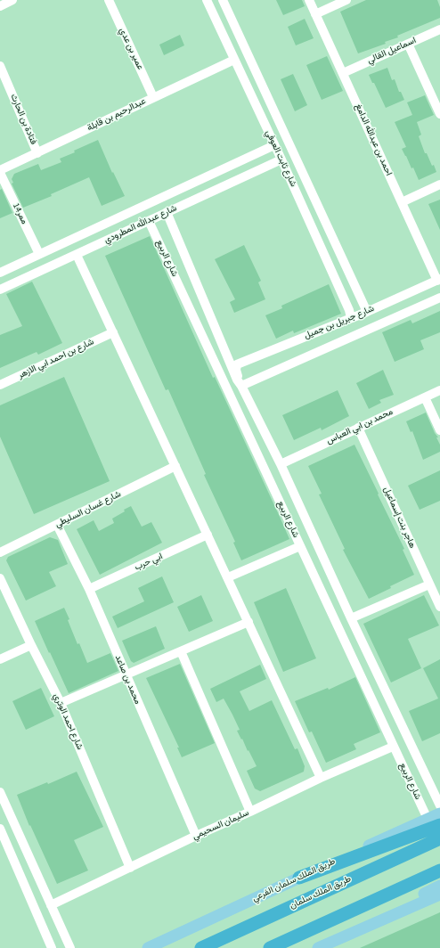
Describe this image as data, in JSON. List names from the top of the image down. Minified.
{"streets":{"highway":["طريق الملك سلمان"],"main road":["طريق الملك سلمان الفرعي"],"street":["عمير بن عدي","اسماعيل القالي","عبدالرحيم بن قابلة","فتادة بن الحارث","احمد بن عبدالله الدامغ","شارع ثابت العوفي","ممر14","شارع عبدالله المطرودي","شارع الربيع","شارع جبريل بن جميل","شارع بن احمد ابي الازهر","محمد بن ابي العباس","شارع غسان السليطي","هاجر بنت إسماعيل","ابي حرب","محمد بن صاعد","شارع احمد الوتري","سليمان السحيمي"]},"crossings":[["عمير بن عدي","عبدالرحيم بن قابلة"],["اسماعيل القالي","احمد بن عبدالله الدامغ"],["عبدالرحيم بن قابلة","فتادة بن الحارث"],["عبدالرحيم بن قابلة","شارع ثابت العوفي"],["احمد بن عبدالله الدامغ","شارع جبريل بن جميل"],["شارع ثابت العوفي","شارع عبدالله المطرودي"],["شارع ثابت العوفي","شارع جبريل بن جميل"],["ممر14","شارع عبدالله المطرودي"],["شارع عبدالله المطرودي","شارع الربيع"],["شارع الربيع","شارع جبريل بن جميل"],["شارع الربيع","محمد بن ابي العباس"],["شارع الربيع","سليمان السحيمي"],["شارع الربيع","طريق الملك سلمان الفرعي"],["محمد بن ابي العباس","هاجر بنت إسماعيل"],["شارع غسان السليطي","محمد بن صاعد"],["ابي حرب","محمد بن صاعد"],["محمد بن صاعد","سليمان السحيمي"],["شارع احمد الوتري","سليمان السحيمي"]]}
